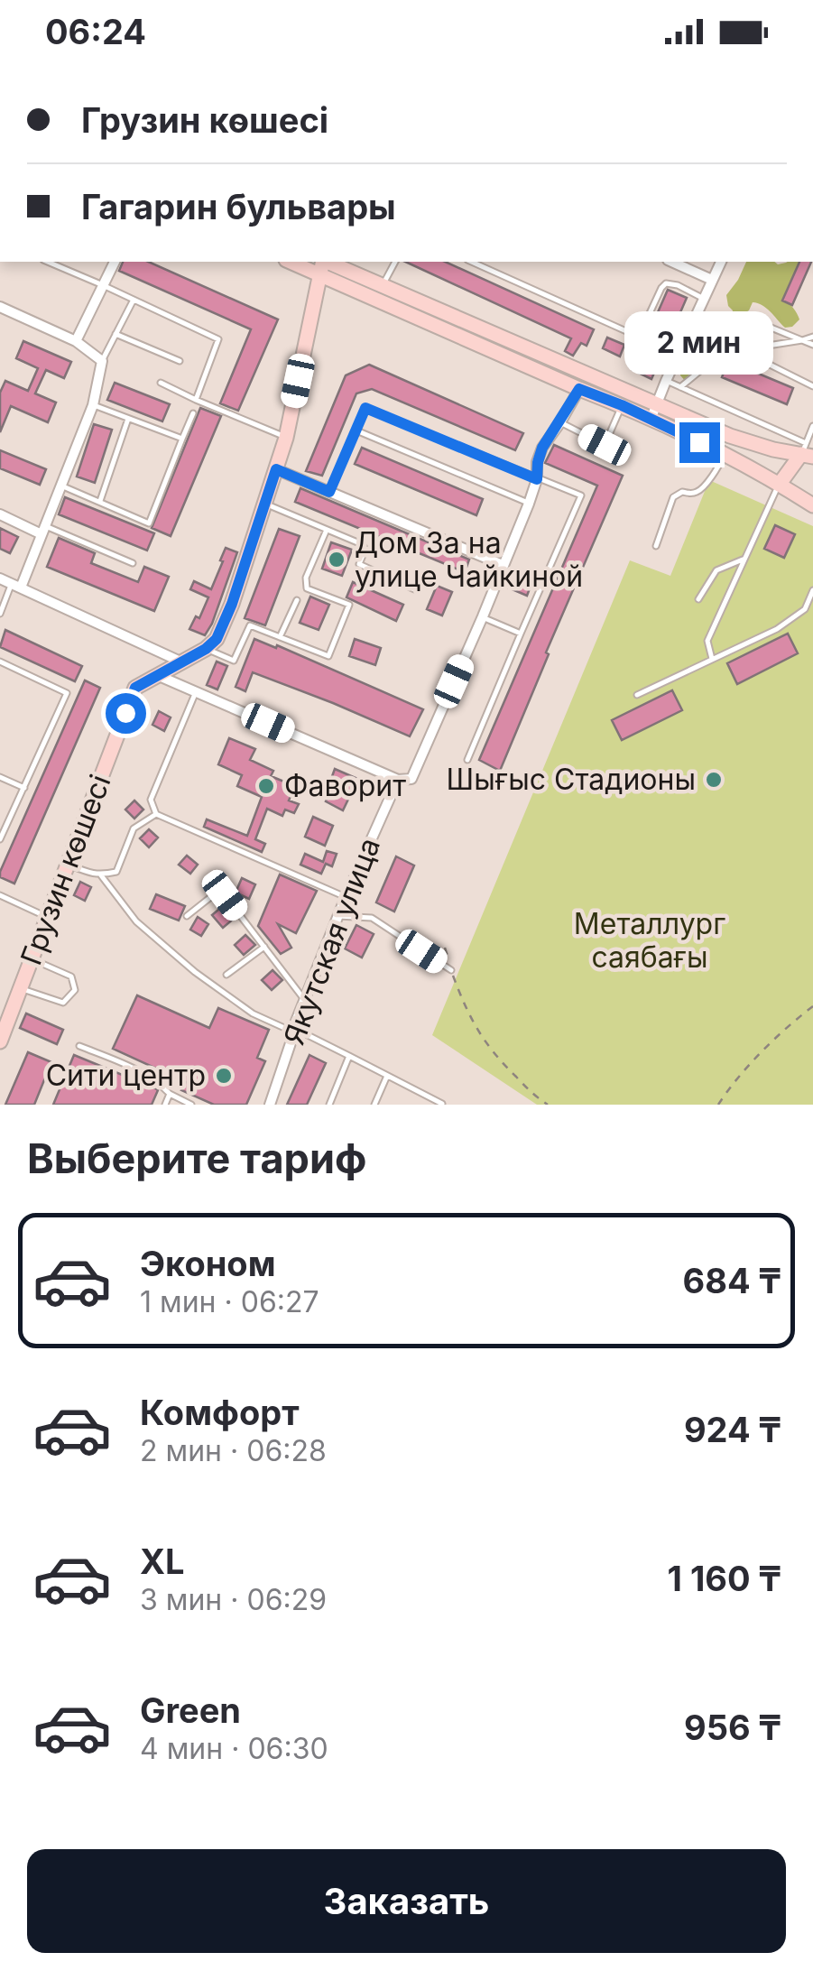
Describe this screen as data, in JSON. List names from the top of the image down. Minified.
{"streets":{"main road":["Грузин көшесі"],"street":["Якутская улица"]},"parks":["Металлург саябағы"],"places":["Дом 3а на улице Чайкиной","Шығыс Стадионы","Фаворит","Сити центр"],"page":{"status":"06:24","banner":["Грузин көшесі","Гагарин бульвары"],"bubble":"2 мин","heading":"Выберите тариф","list":[{"name":"Эконом","note":"1 мин · 06:27","value":"684 ₸"},{"name":"Комфорт","note":"2 мин · 06:28","value":"924 ₸"},{"name":"XL","note":"3 мин · 06:29","value":"1 160 ₸"},{"name":"Green","note":"4 мин · 06:30","value":"956 ₸"}],"buttons":"Заказать"}}
